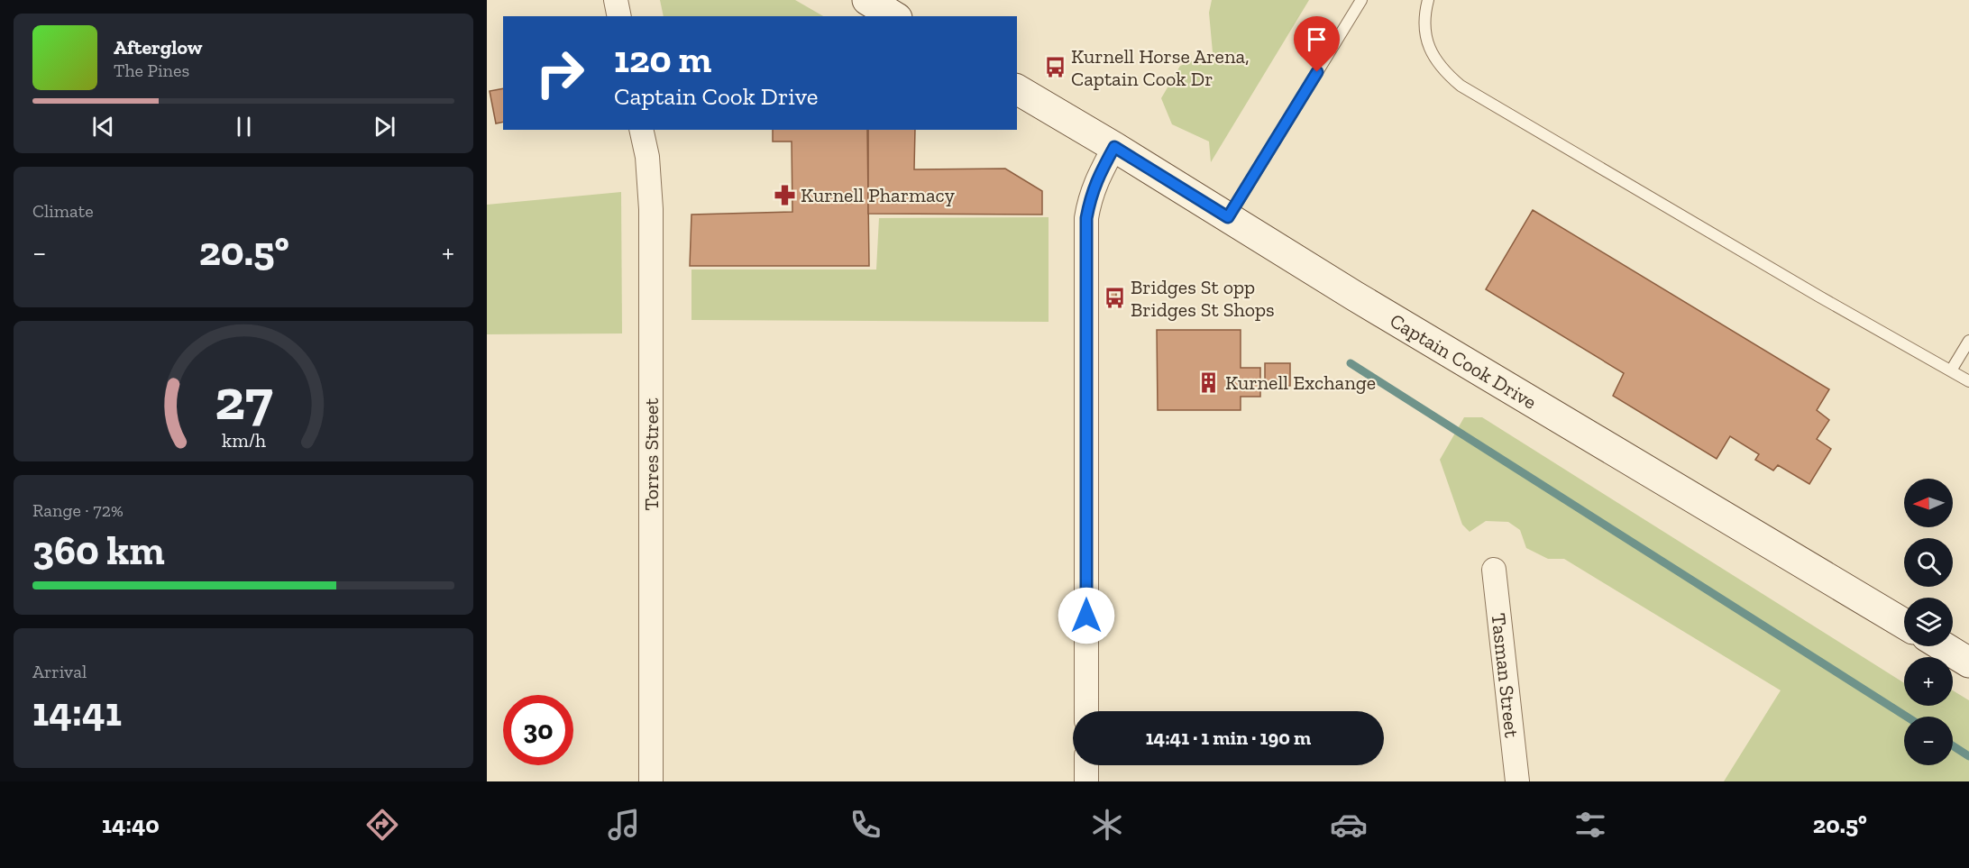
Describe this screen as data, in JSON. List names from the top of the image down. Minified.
{"streets":{"main road":["Captain Cook Drive"],"street":["Torres Street","Tasman Street"]},"places":{"bus stop":["Kurnell Horse Arena, Captain Cook Dr","Bridges St opp Bridges St Shops"],"pharmacy":["Kurnell Pharmacy"],"building":["Kurnell Exchange"]},"north":"left","page":{"turn":["120 m","Captain Cook Drive"],"song":["Afterglow","The Pines"],"tile":["Climate",["Range · 72%","360 km"],["Arrival","14:41"]],"heat":["−","20.5°","+"],"map_buttons":["+","−"],"limit":"30","trip":"14:41 · 1 min · 190 m","tabs":["14:40","20.5°"],"gauge":["27","km/h"]}}
